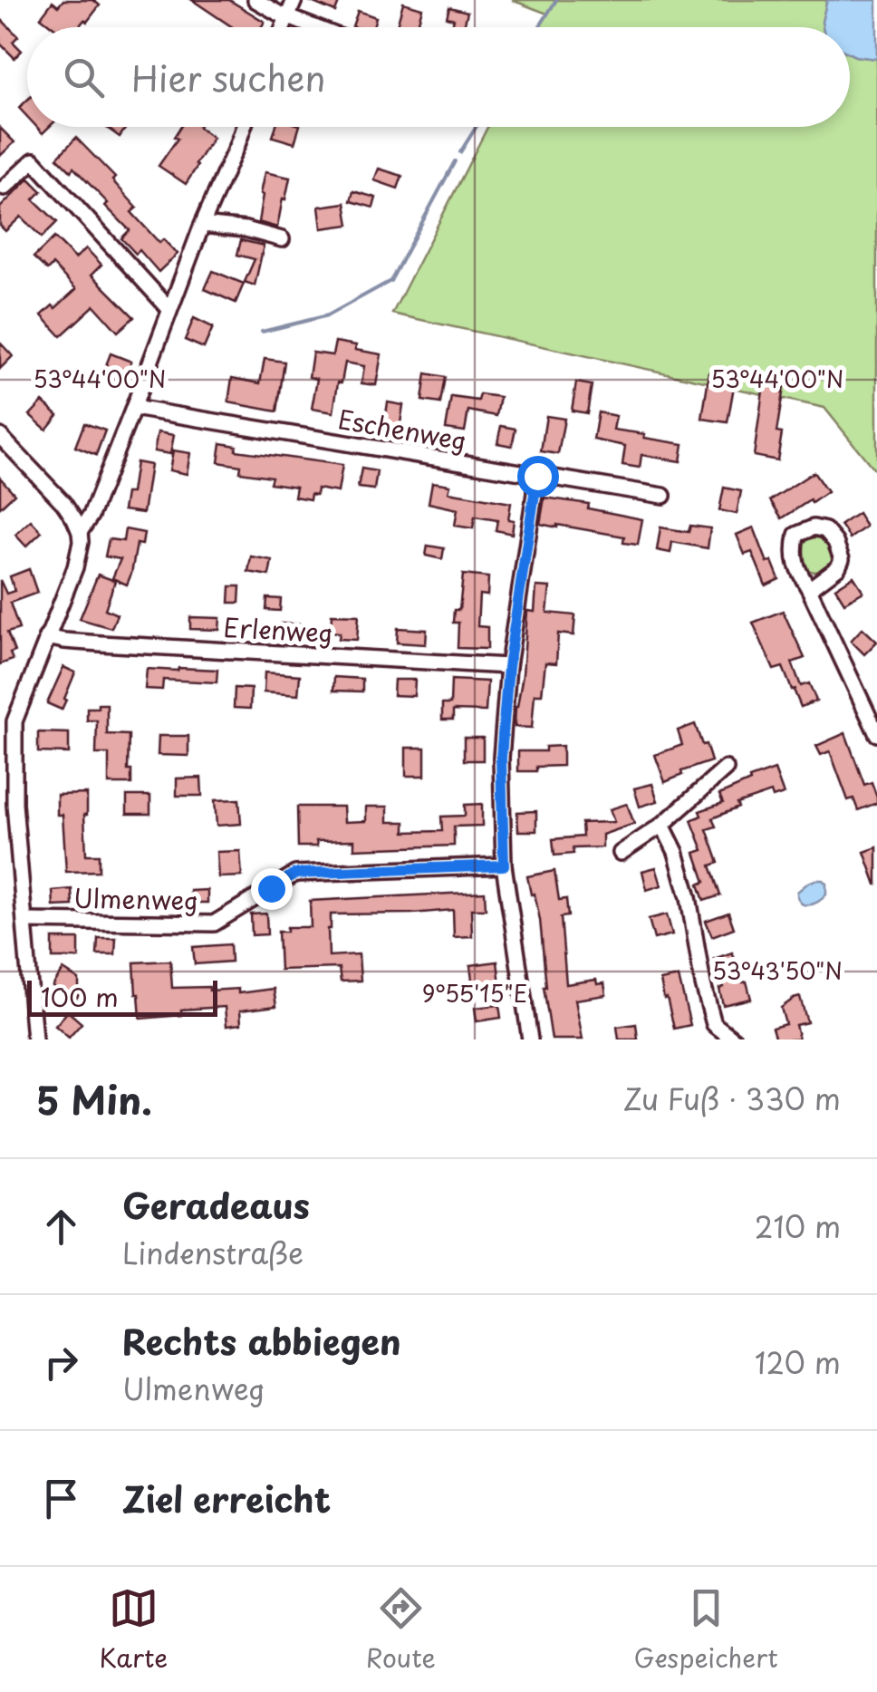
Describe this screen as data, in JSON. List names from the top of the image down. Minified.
{"streets":{"street":["Eschenweg","Erlenweg","Ulmenweg"]},"scale_bar":"100 m","page":{"search":"Hier suchen","scale":"100 m","heading":["5 Min.","Zu Fuß · 330 m"],"list":[["Geradeaus","Lindenstraße","210 m"],["Rechts abbiegen","Ulmenweg","120 m"],"Ziel erreicht"],"nav":["Karte","Route","Gespeichert"]},"coordinates":["53°44'00\"N","53°43'50\"N","9°55'15\"E"]}
